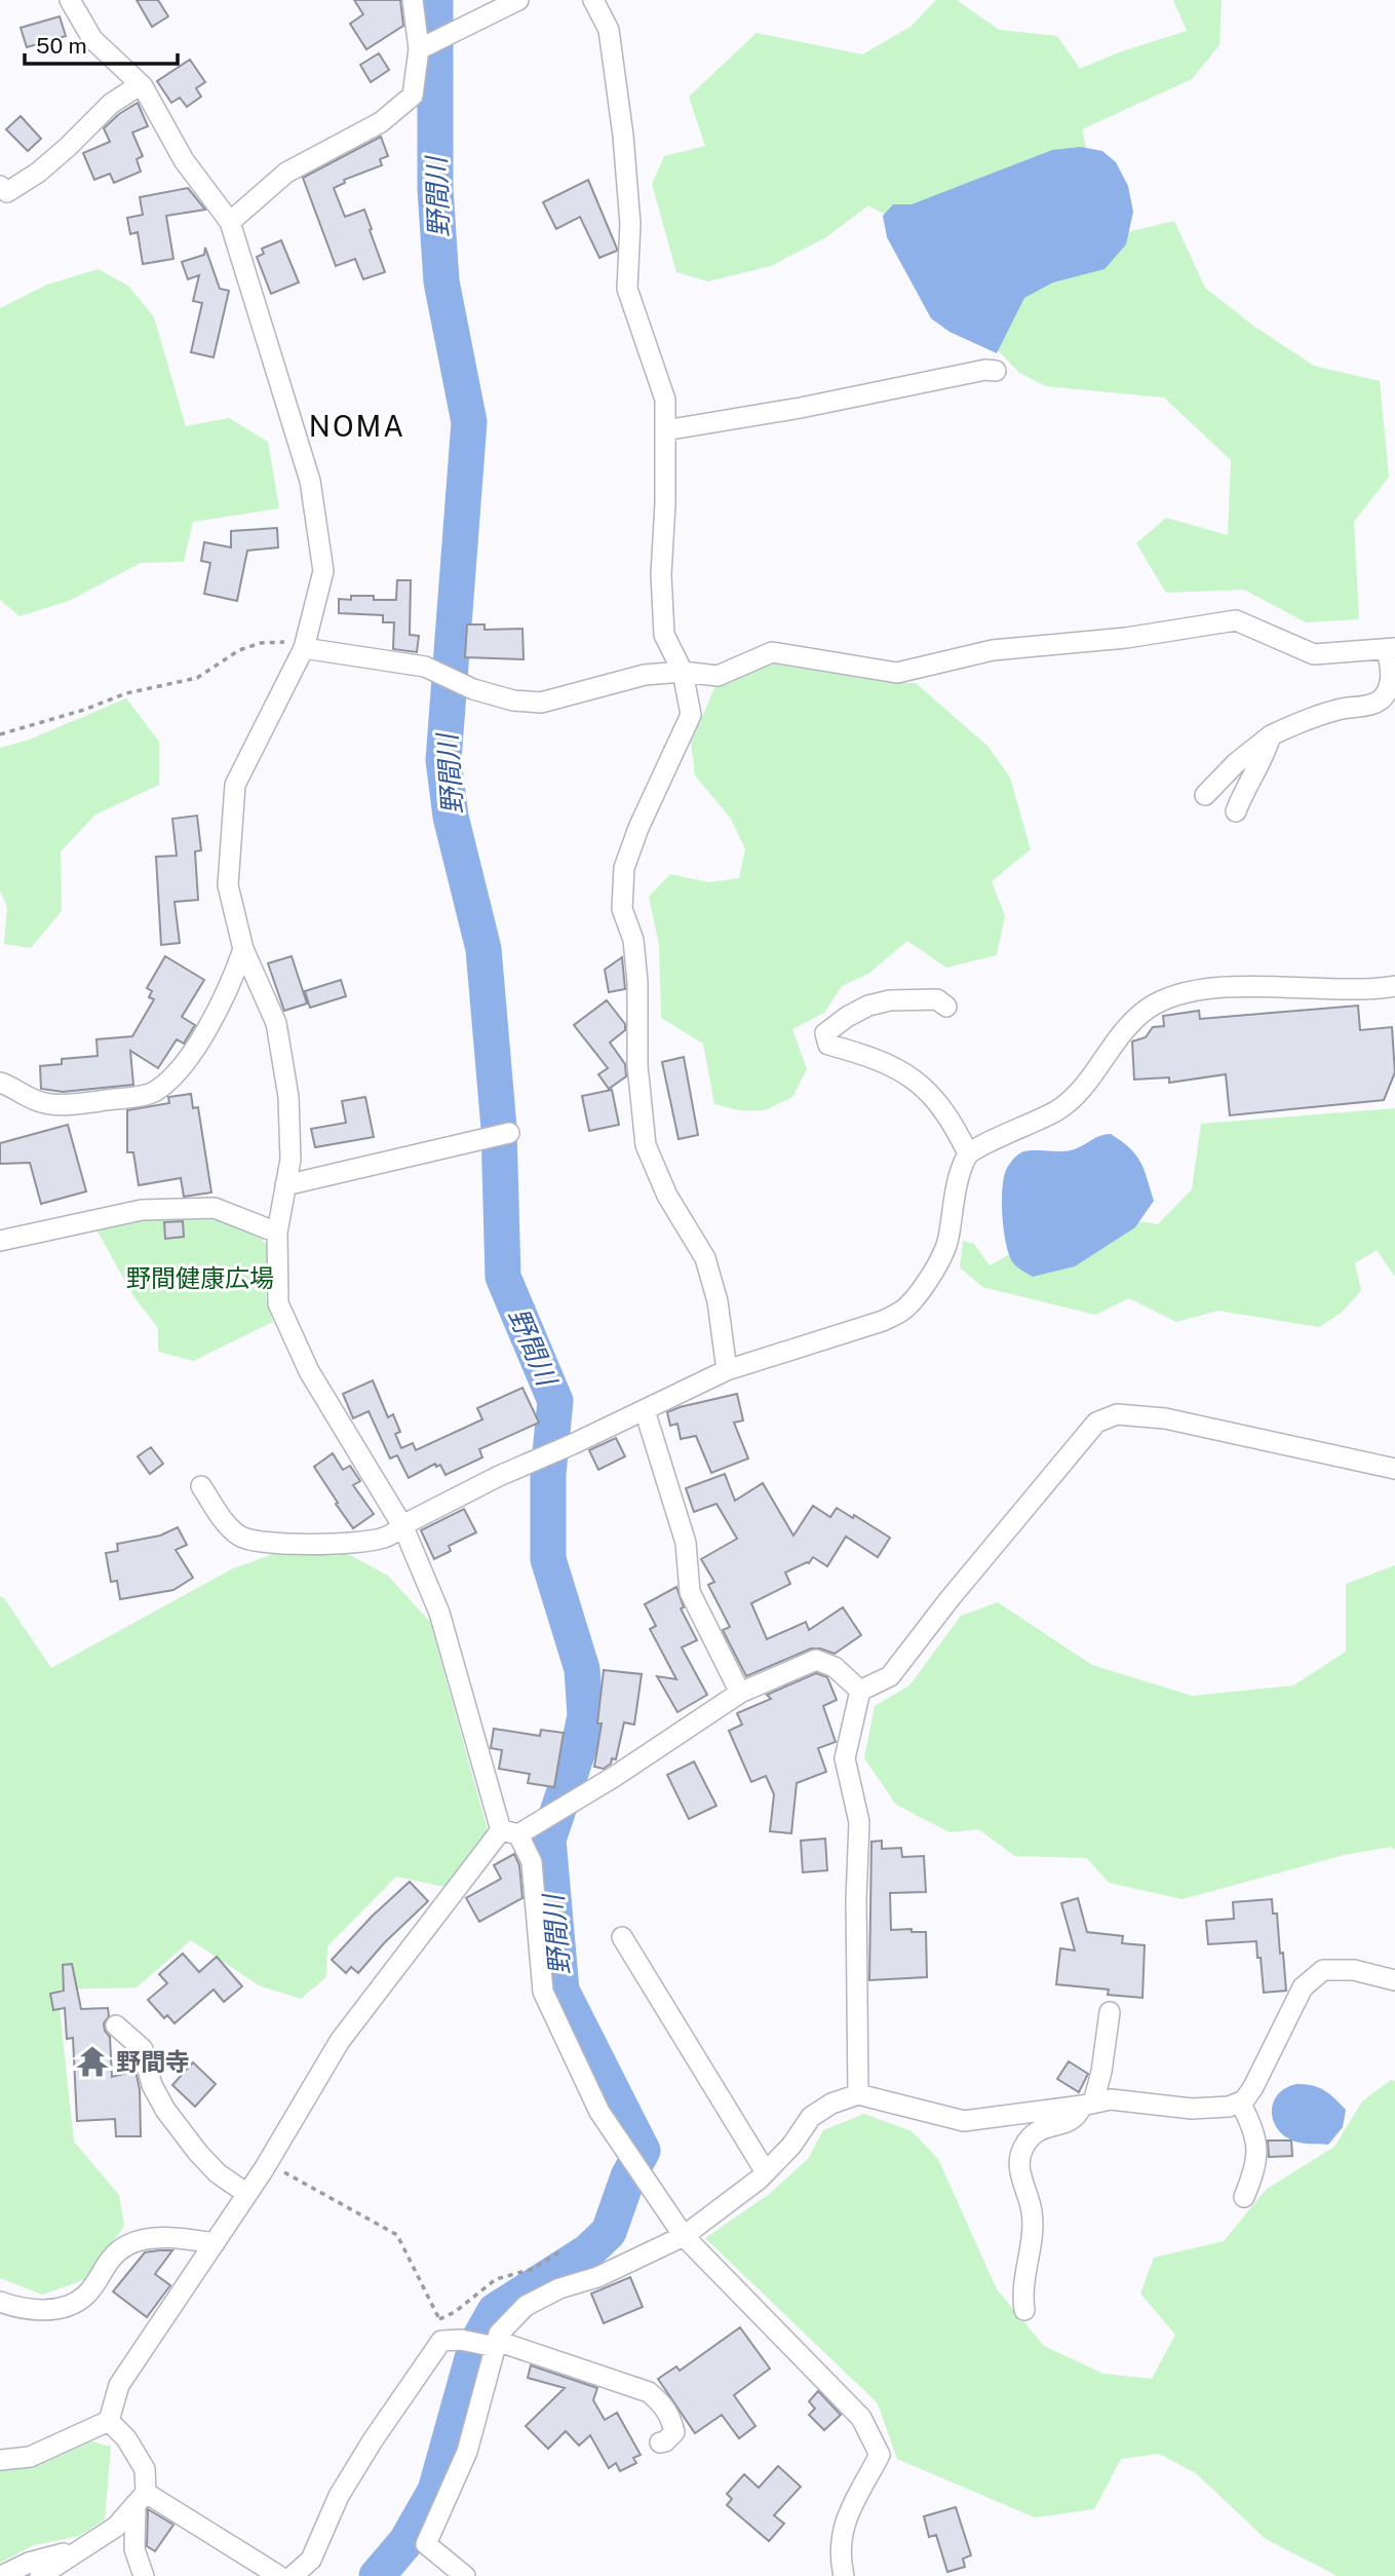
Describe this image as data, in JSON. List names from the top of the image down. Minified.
{"districts":["NOMA"],"water":["野間川"],"parks":["野間健康広場"],"places":{"temple":["野間寺"]},"scale_bar":"50 m"}
